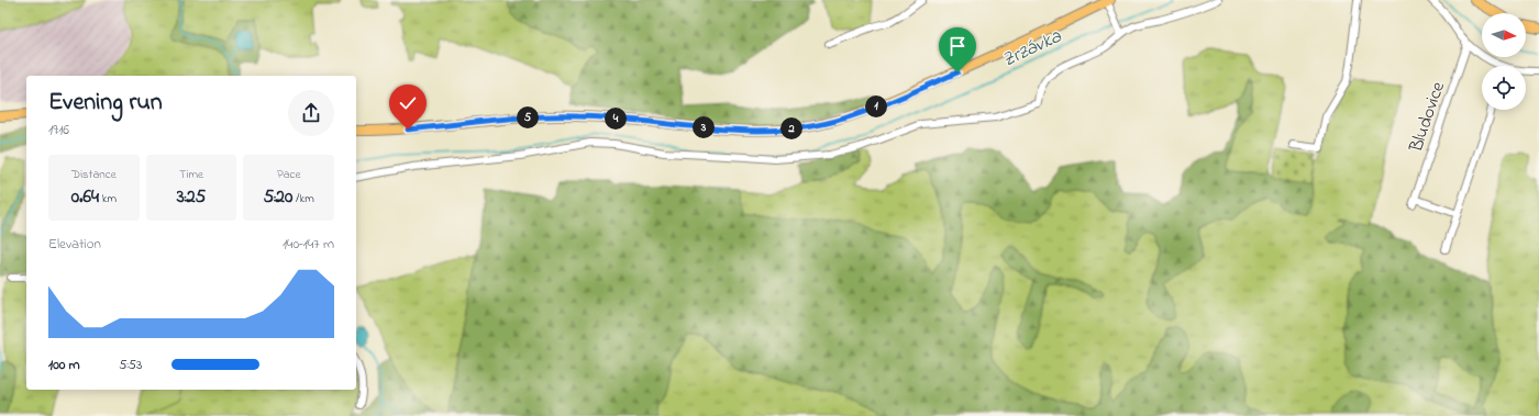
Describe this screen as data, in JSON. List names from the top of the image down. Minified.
{"streets":{"street":["Bludovice"]},"water":["Zrzávka"],"north":"right","page":{"heading":["Evening run","19:16"],"pins":["1","5","4","3","2"],"stats":[["Distance","0.64 km"],["Time","3:25"],["Pace","5:20 /km"]],"chart":["Elevation","140–147 m"],"list":[{"name":"100 m","note":"5:53"}]}}
